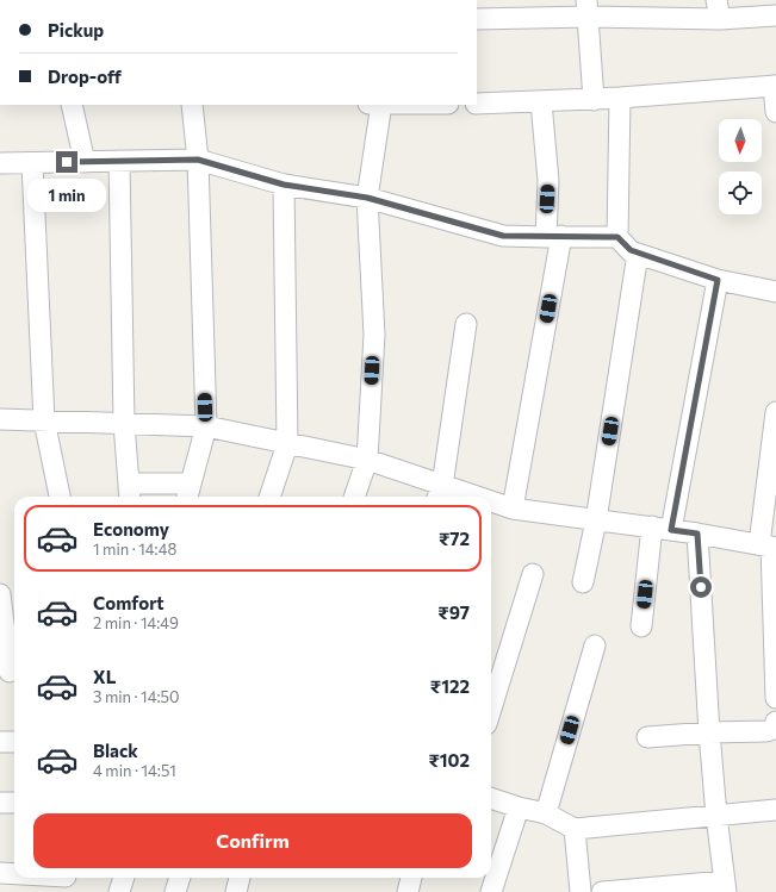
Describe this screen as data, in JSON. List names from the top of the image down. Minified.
{"north":"bottom","page":{"banner":["Pickup","Drop-off"],"bubble":"1 min","list":[{"name":"Economy","note":"1 min · 14:48","value":"₹72"},{"name":"Comfort","note":"2 min · 14:49","value":"₹97"},{"name":"XL","note":"3 min · 14:50","value":"₹122"},{"name":"Black","note":"4 min · 14:51","value":"₹102"}],"buttons":"Confirm"}}
